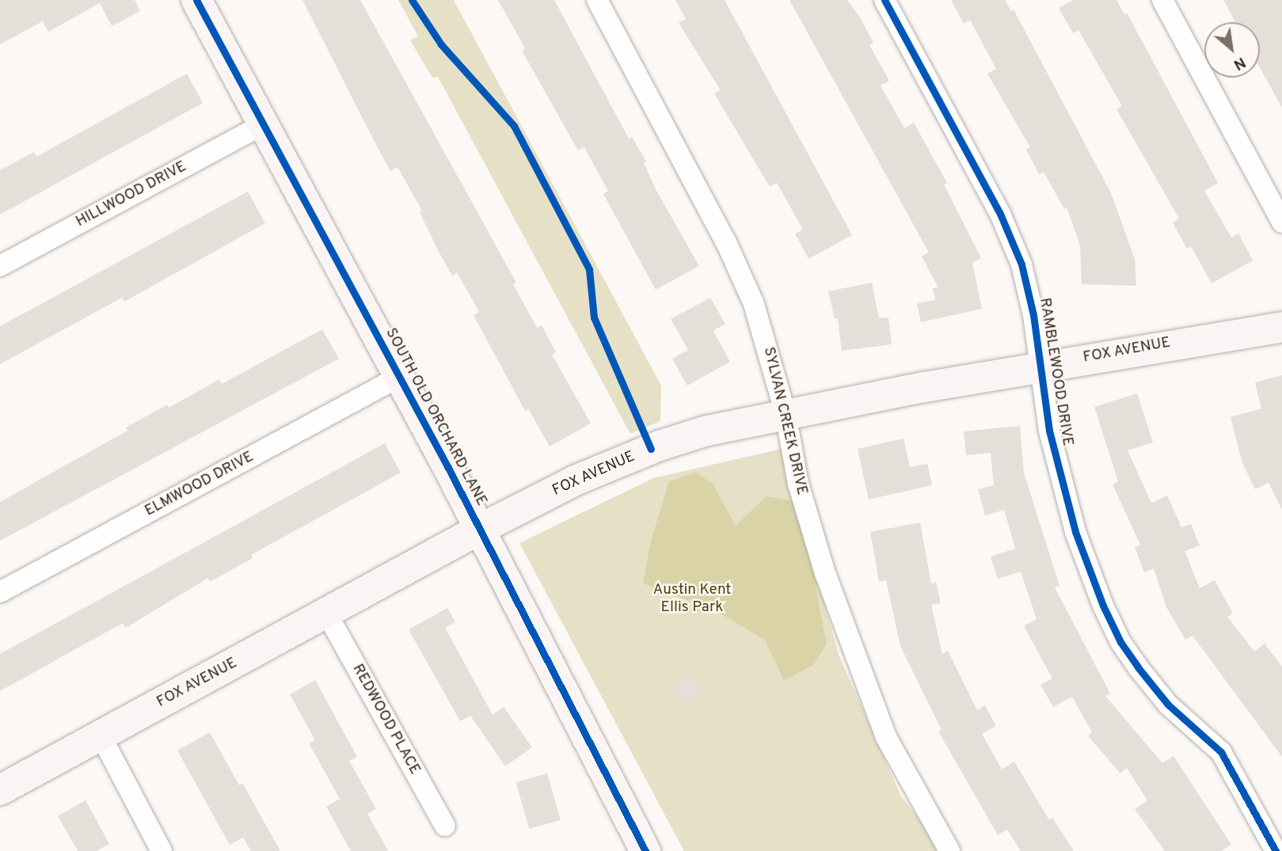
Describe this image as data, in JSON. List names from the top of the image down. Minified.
{"streets":{"main road":["FOX AVENUE","SOUTH OLD ORCHARD LANE"],"street":["HILLWOOD DRIVE","RAMBLEWOOD DRIVE","SYLVAN CREEK DRIVE","ELMWOOD DRIVE","REDWOOD PLACE"]},"crossings":[["HILLWOOD DRIVE","SOUTH OLD ORCHARD LANE"],["FOX AVENUE","RAMBLEWOOD DRIVE"],["FOX AVENUE","SOUTH OLD ORCHARD LANE"],["FOX AVENUE","SYLVAN CREEK DRIVE"],["FOX AVENUE","REDWOOD PLACE"],["SOUTH OLD ORCHARD LANE","ELMWOOD DRIVE"]],"parks":["Austin Kent Ellis Park"],"north":"bottom right"}
